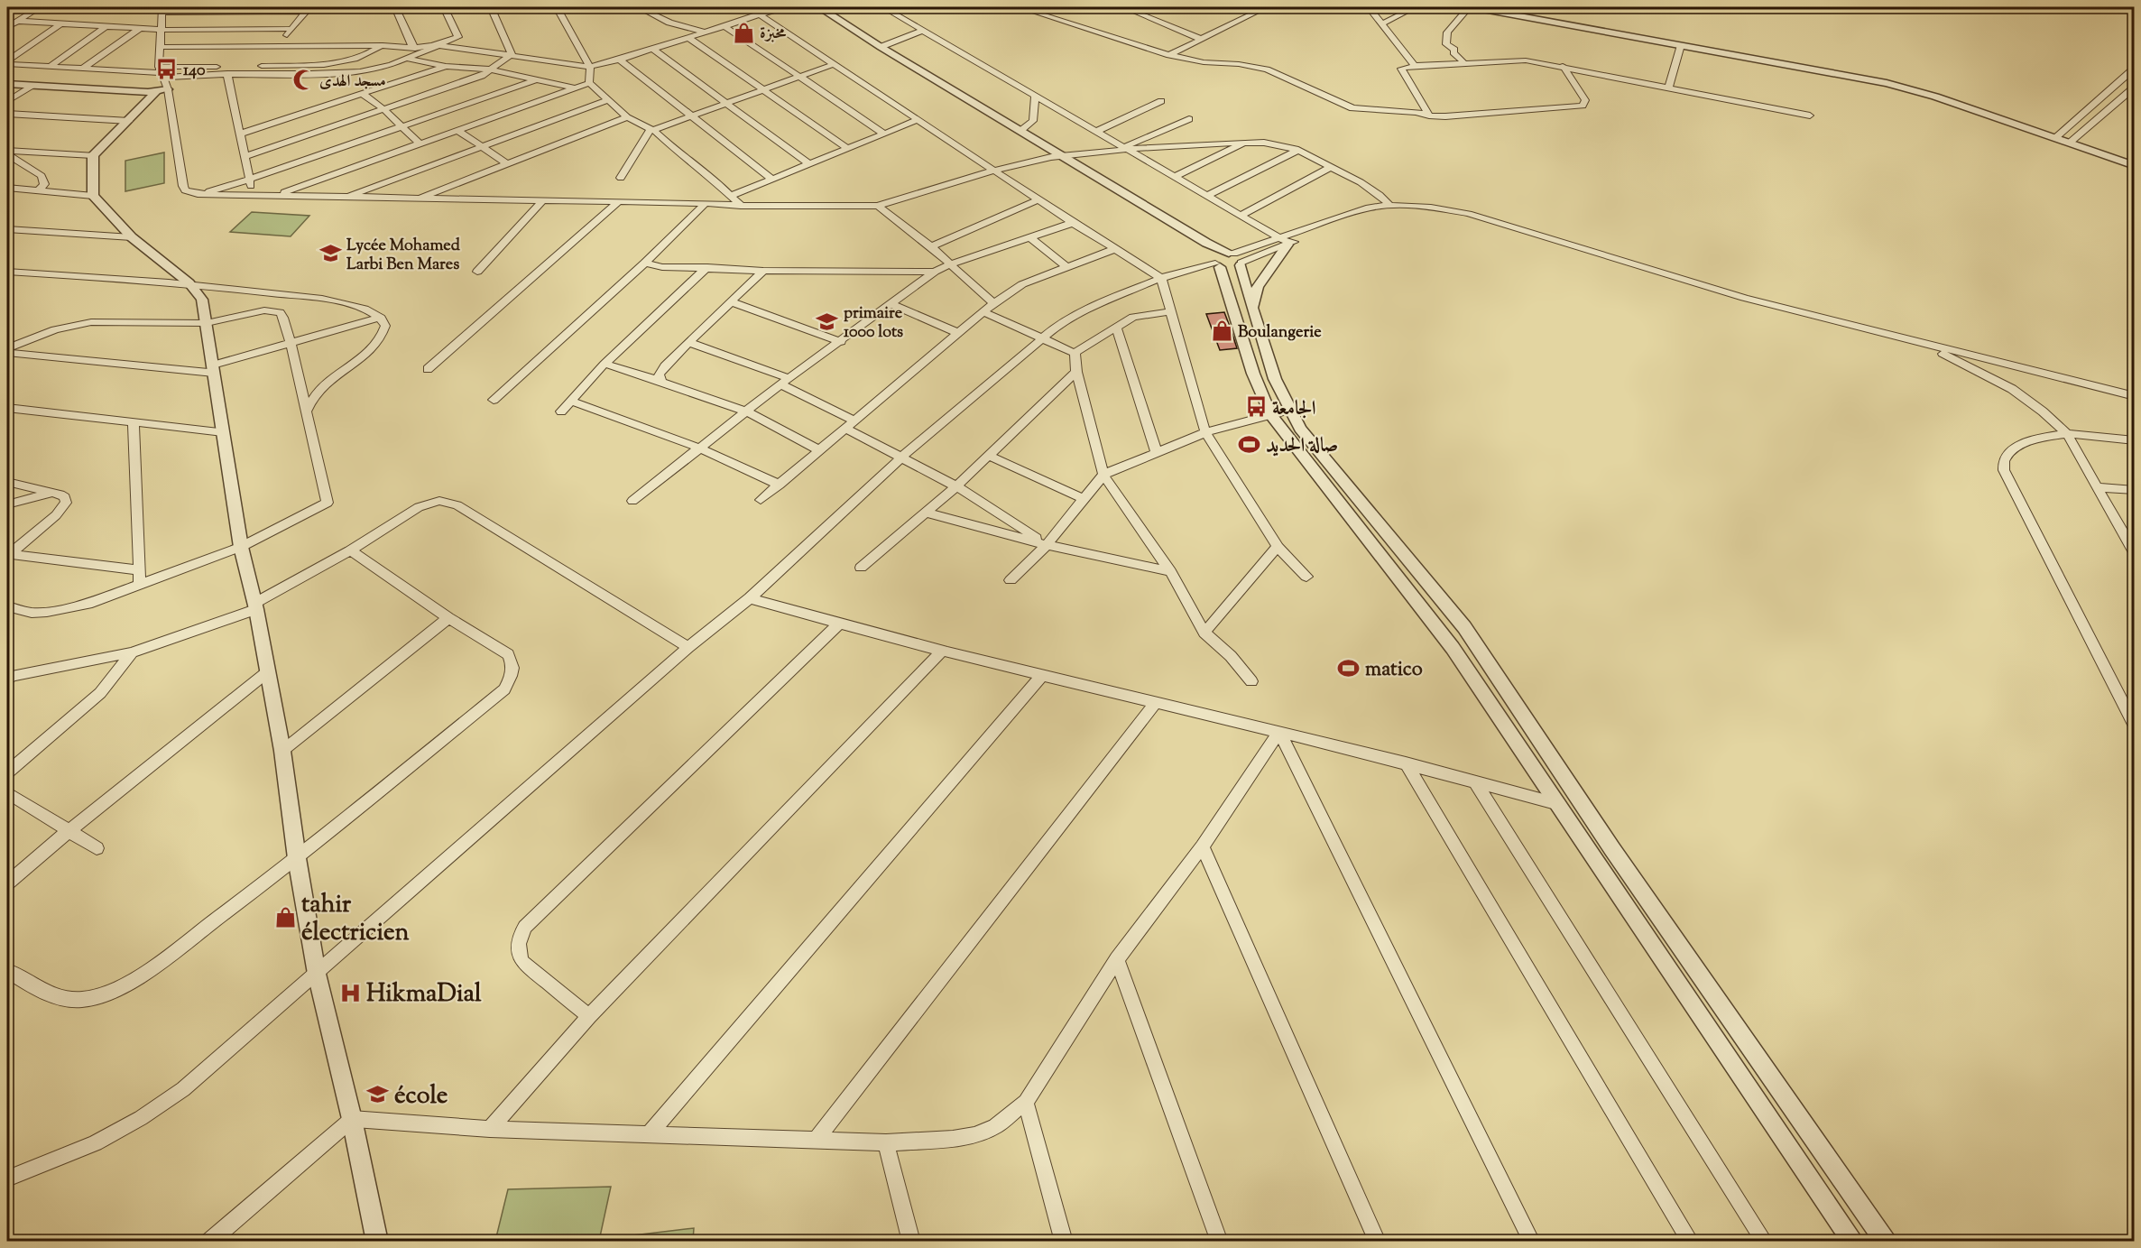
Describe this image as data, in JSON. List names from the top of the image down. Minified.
{"places":{"shop":["مخبزة","Boulangerie","tahir électricien"],"bus stop":["140","الجامعة"],"mosque":["مسجد الهدى"],"school or university":["Lycée Mohamed Larbi Ben Mares","primaire 1000 lots","école"],"sports":["صالة الحديد","matico"],"hospital":["HikmaDial"]}}
